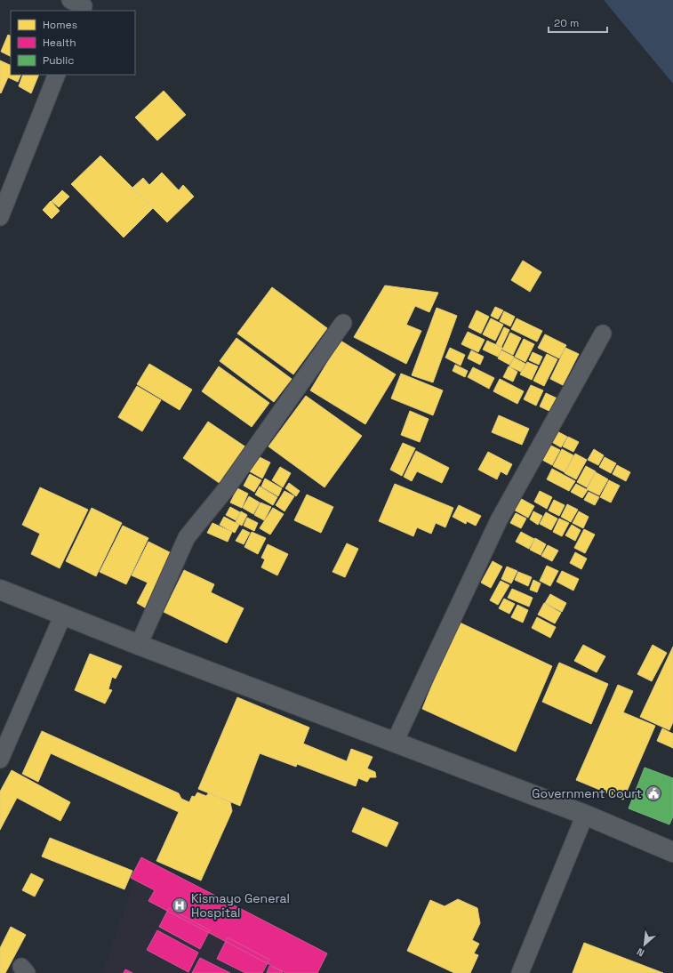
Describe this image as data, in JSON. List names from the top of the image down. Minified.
{"places":{"public building":["Government Court"],"hospital":["Kismayo General Hospital"]},"legend":["Homes","Health","Public"],"scale_bar":"20 m","north":"bottom left"}
